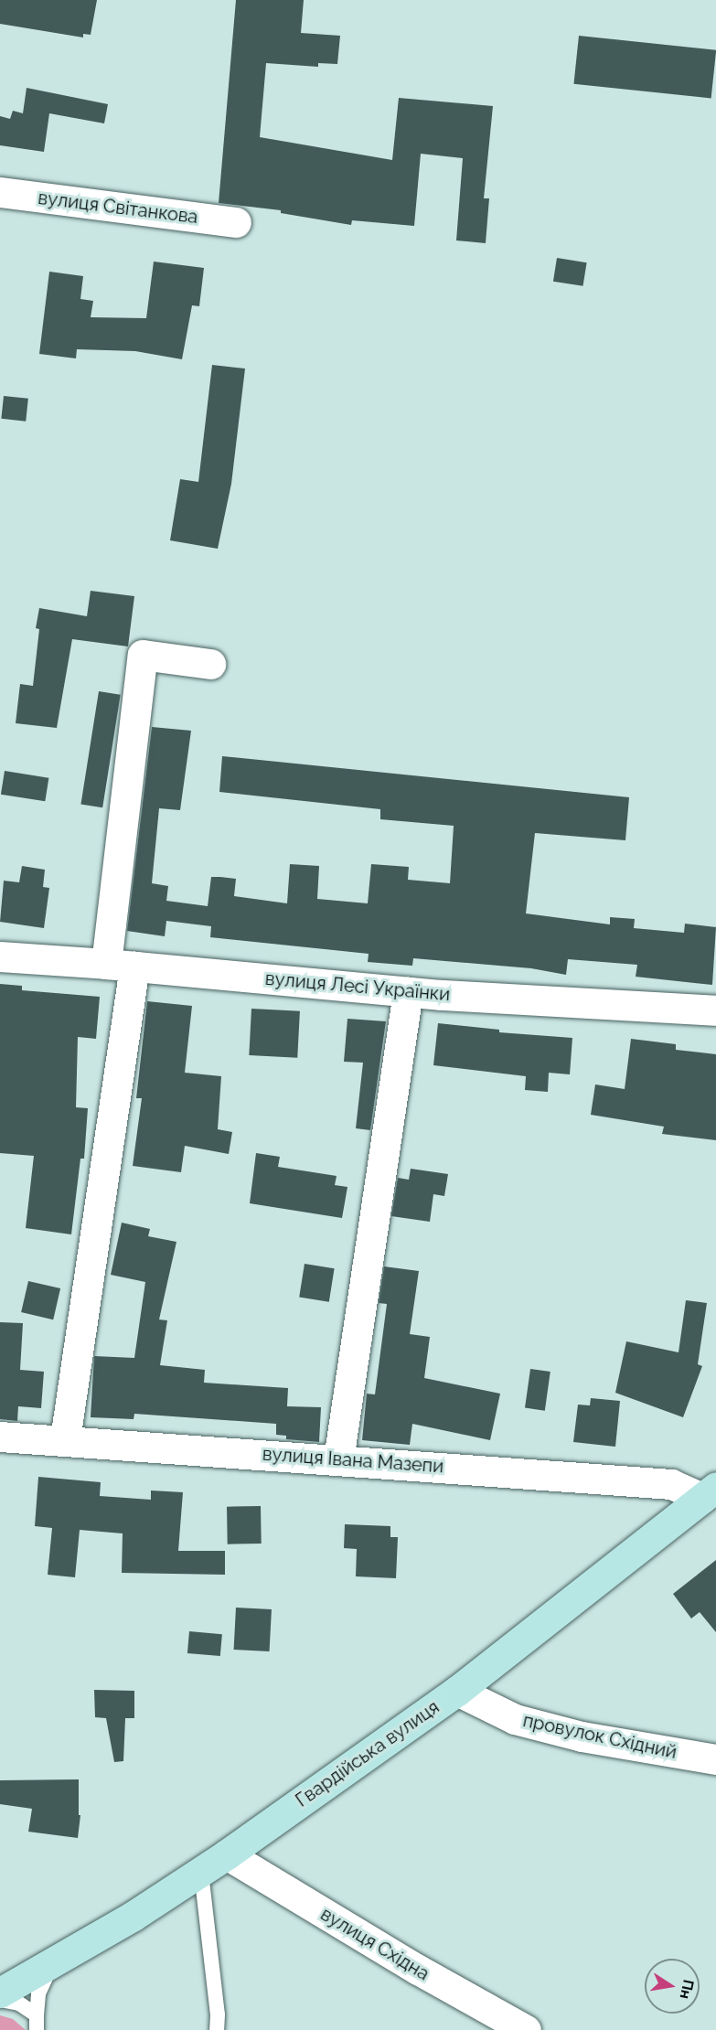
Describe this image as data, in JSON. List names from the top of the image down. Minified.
{"streets":{"main road":["Гвардійська вулиця"],"street":["вулиця Світанкова","вулиця Лесі Українки","вулиця Івана Мазепи","провулок Східний","вулиця Східна"]},"crossings":[["вулиця Івана Мазепи","Гвардійська вулиця"],["провулок Східний","Гвардійська вулиця"],["Гвардійська вулиця","вулиця Східна"]],"north":"right"}
